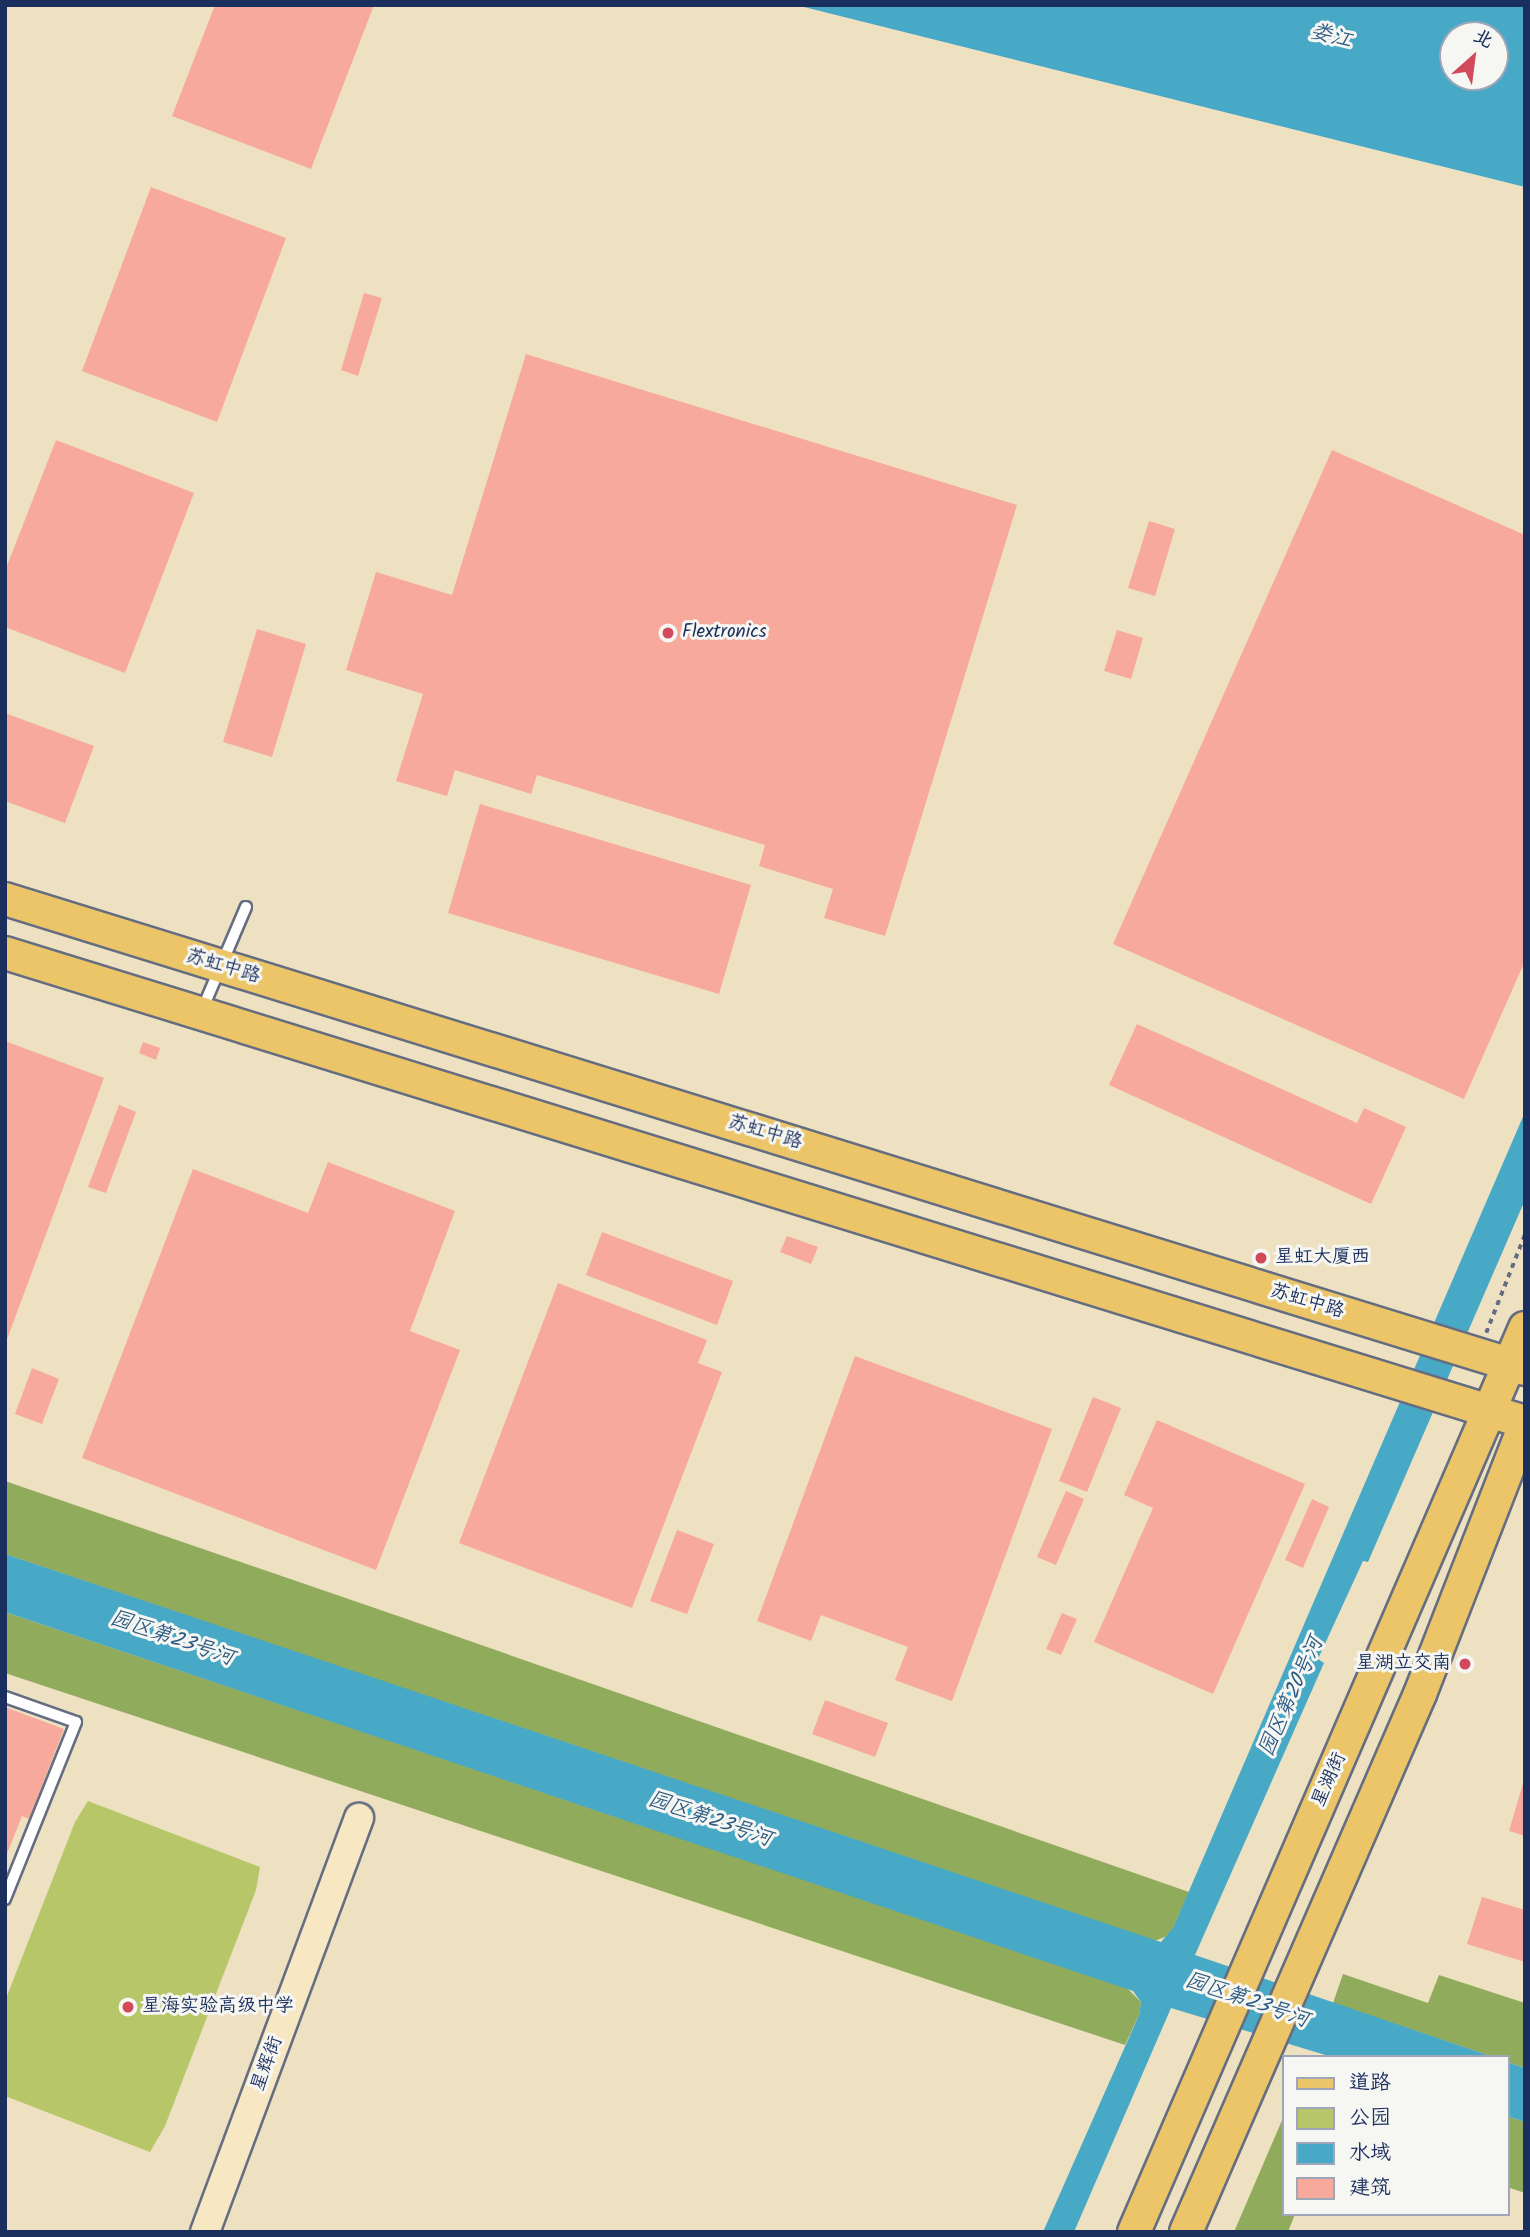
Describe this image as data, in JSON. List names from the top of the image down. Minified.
{"streets":{"main road":["苏虹中路","星湖街"],"street":["星辉街"]},"crossings":[["苏虹中路","星湖街"]],"water":["娄江","园区第23号河","园区第20号河"],"places":["Flextronics","星虹大厦西","星湖立交南","星海实验高级中学"],"legend":["道路","公园","水域","建筑"],"north":"top right"}
